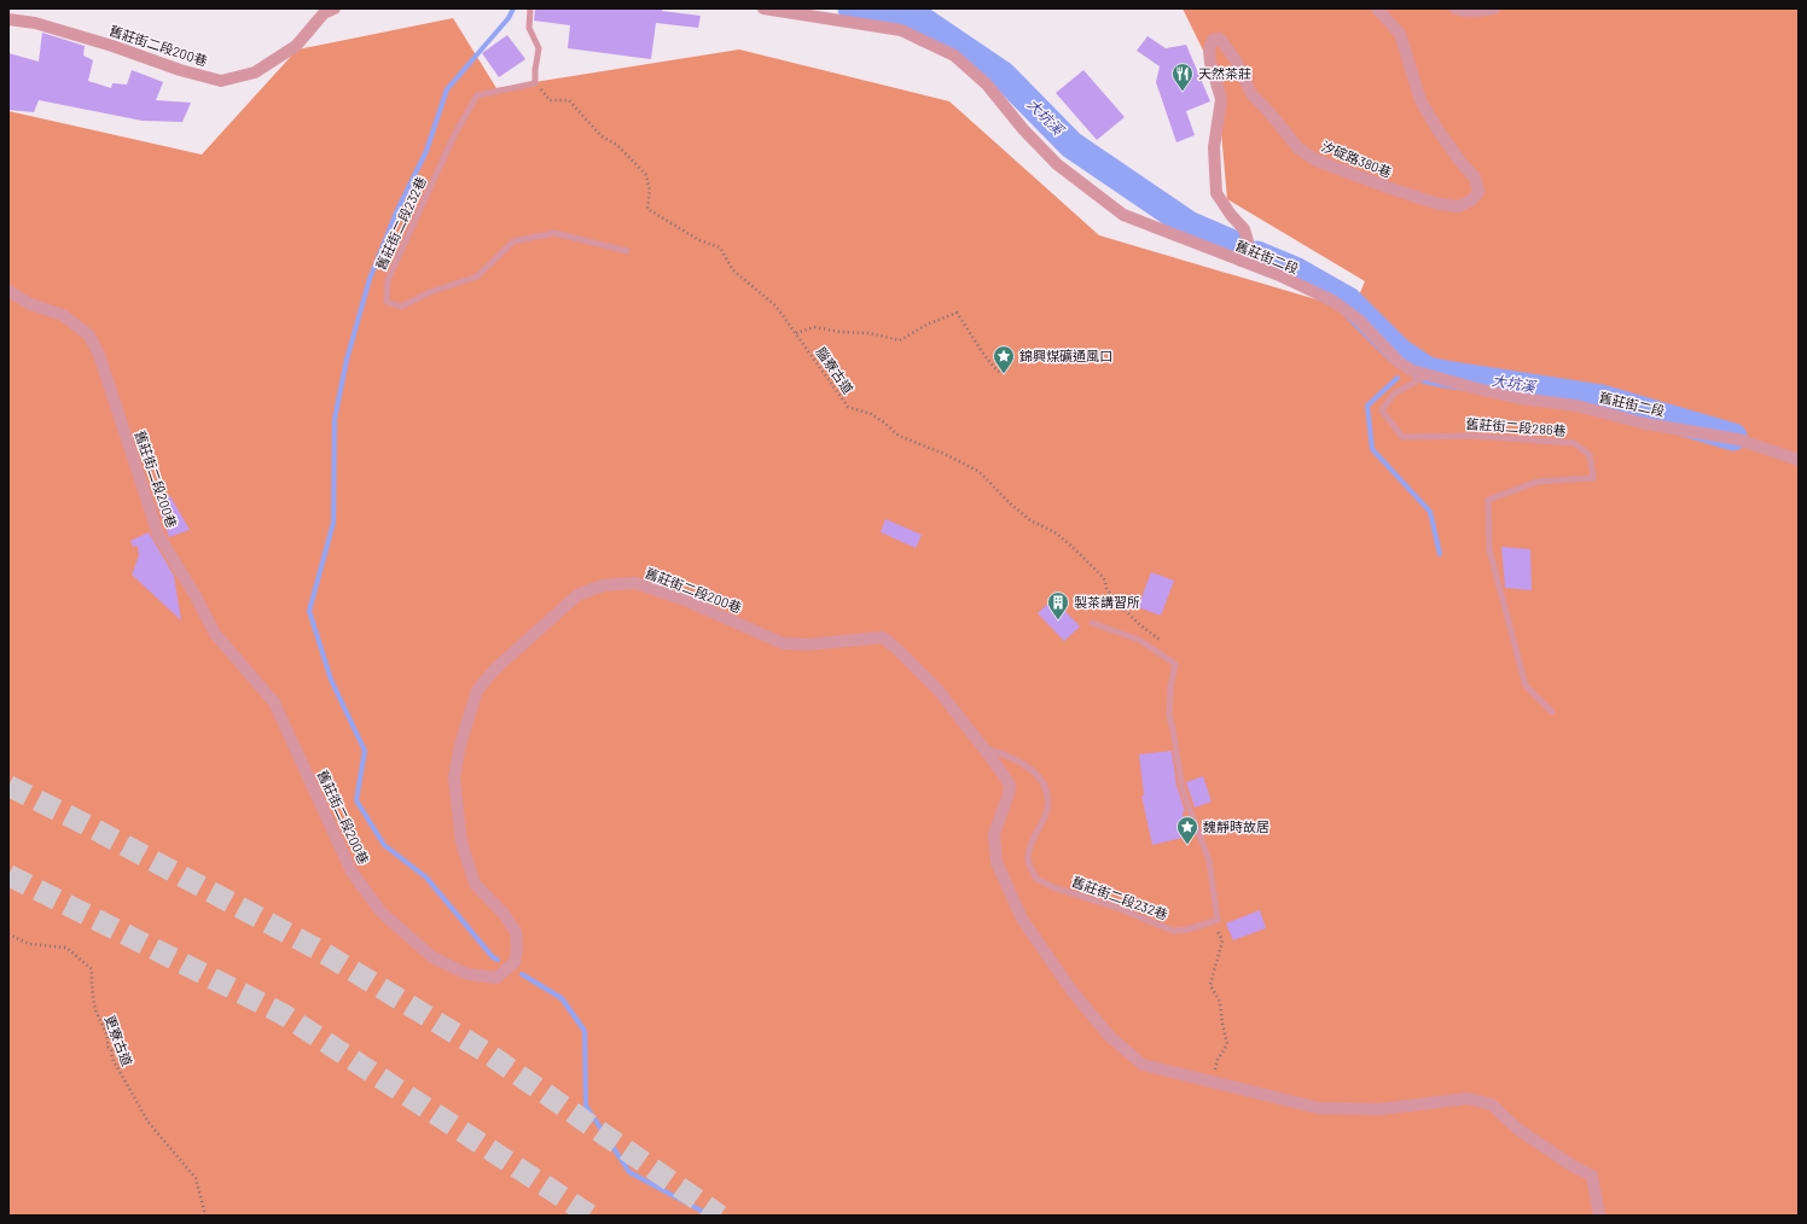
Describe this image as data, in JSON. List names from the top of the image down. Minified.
{"streets":{"street":["舊莊街二段200巷","汐碇路380巷","舊莊街二段"],"lane":["舊莊街二段232巷","舊莊街二段286巷"],"path":["腦寮古道","更寮古道"]},"crossings":[["舊莊街二段200巷","舊莊街二段232巷"],["汐碇路380巷","舊莊街二段"],["舊莊街二段232巷","腦寮古道"],["舊莊街二段","舊莊街二段286巷"]],"water":["大坑溪"],"places":{"restaurant":["天然茶莊"],"place":["錦興煤礦通風口","魏靜時故居"],"building":["製茶講習所"]}}
